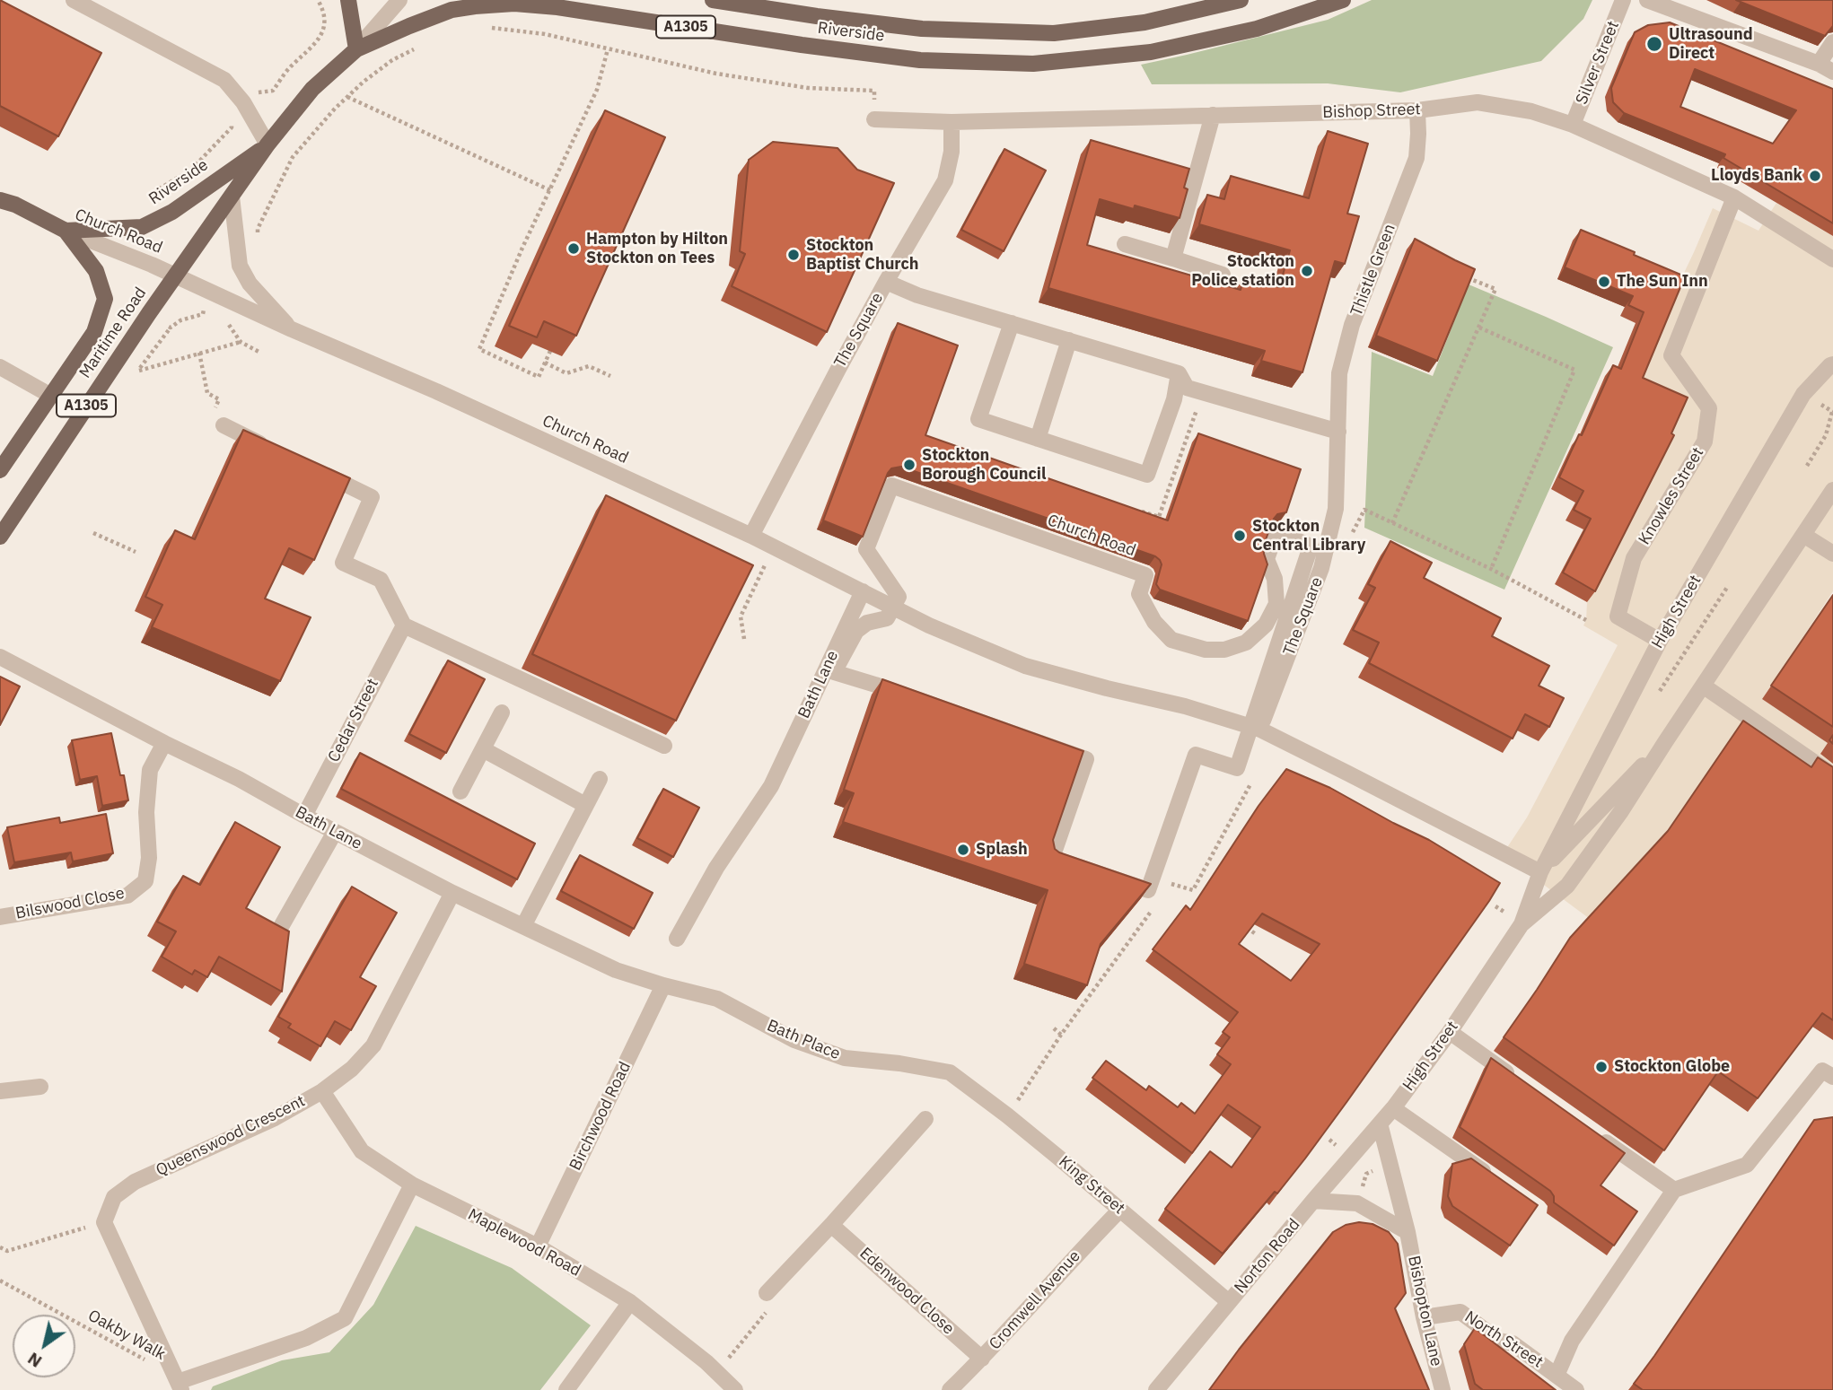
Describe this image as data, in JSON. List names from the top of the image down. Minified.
{"streets":{"main road":["A1305","Riverside","Church Road","Maritime Road"],"street":["Silver Street","Bishop Street","Thistle Green","The Square","Knowles Street","High Street","Bath Lane","Cedar Street","Bilswood Close","Bath Place","Birchwood Road","Queenswood Crescent","King Street","Maplewood Road","Norton Road","Edenwood Close","Cromwell Avenue","Bishopton Lane","North Street"],"path":["Oakby Walk"]},"crossings":[["Riverside","Church Road"],["Riverside","Maritime Road"],["Silver Street","Bishop Street"],["Bishop Street","Thistle Green"],["Bishop Street","The Square"],["Bishop Street","Knowles Street"],["Church Road","The Square"],["Church Road","Maritime Road"],["Church Road","High Street"],["Church Road","Bath Lane"],["Thistle Green","The Square"],["Knowles Street","High Street"],["High Street","Norton Road"],["High Street","Bishopton Lane"],["Bath Lane","Cedar Street"],["Bath Lane","Bilswood Close"],["Bath Lane","Bath Place"],["Bath Lane","Birchwood Road"],["Bath Lane","Queenswood Crescent"],["Bath Place","Birchwood Road"],["Bath Place","King Street"],["Birchwood Road","Maplewood Road"],["Queenswood Crescent","Maplewood Road"],["King Street","Norton Road"],["King Street","Cromwell Avenue"],["Norton Road","Bishopton Lane"],["Edenwood Close","Cromwell Avenue"],["Bishopton Lane","North Street"]],"places":["Ultrasound Direct","Lloyds Bank","Hampton by Hilton Stockton on Tees","Stockton Baptist Church","Stockton Police station","The Sun Inn","Stockton Borough Council","Stockton Central Library","Splash","Stockton Globe"],"north":"bottom left"}
